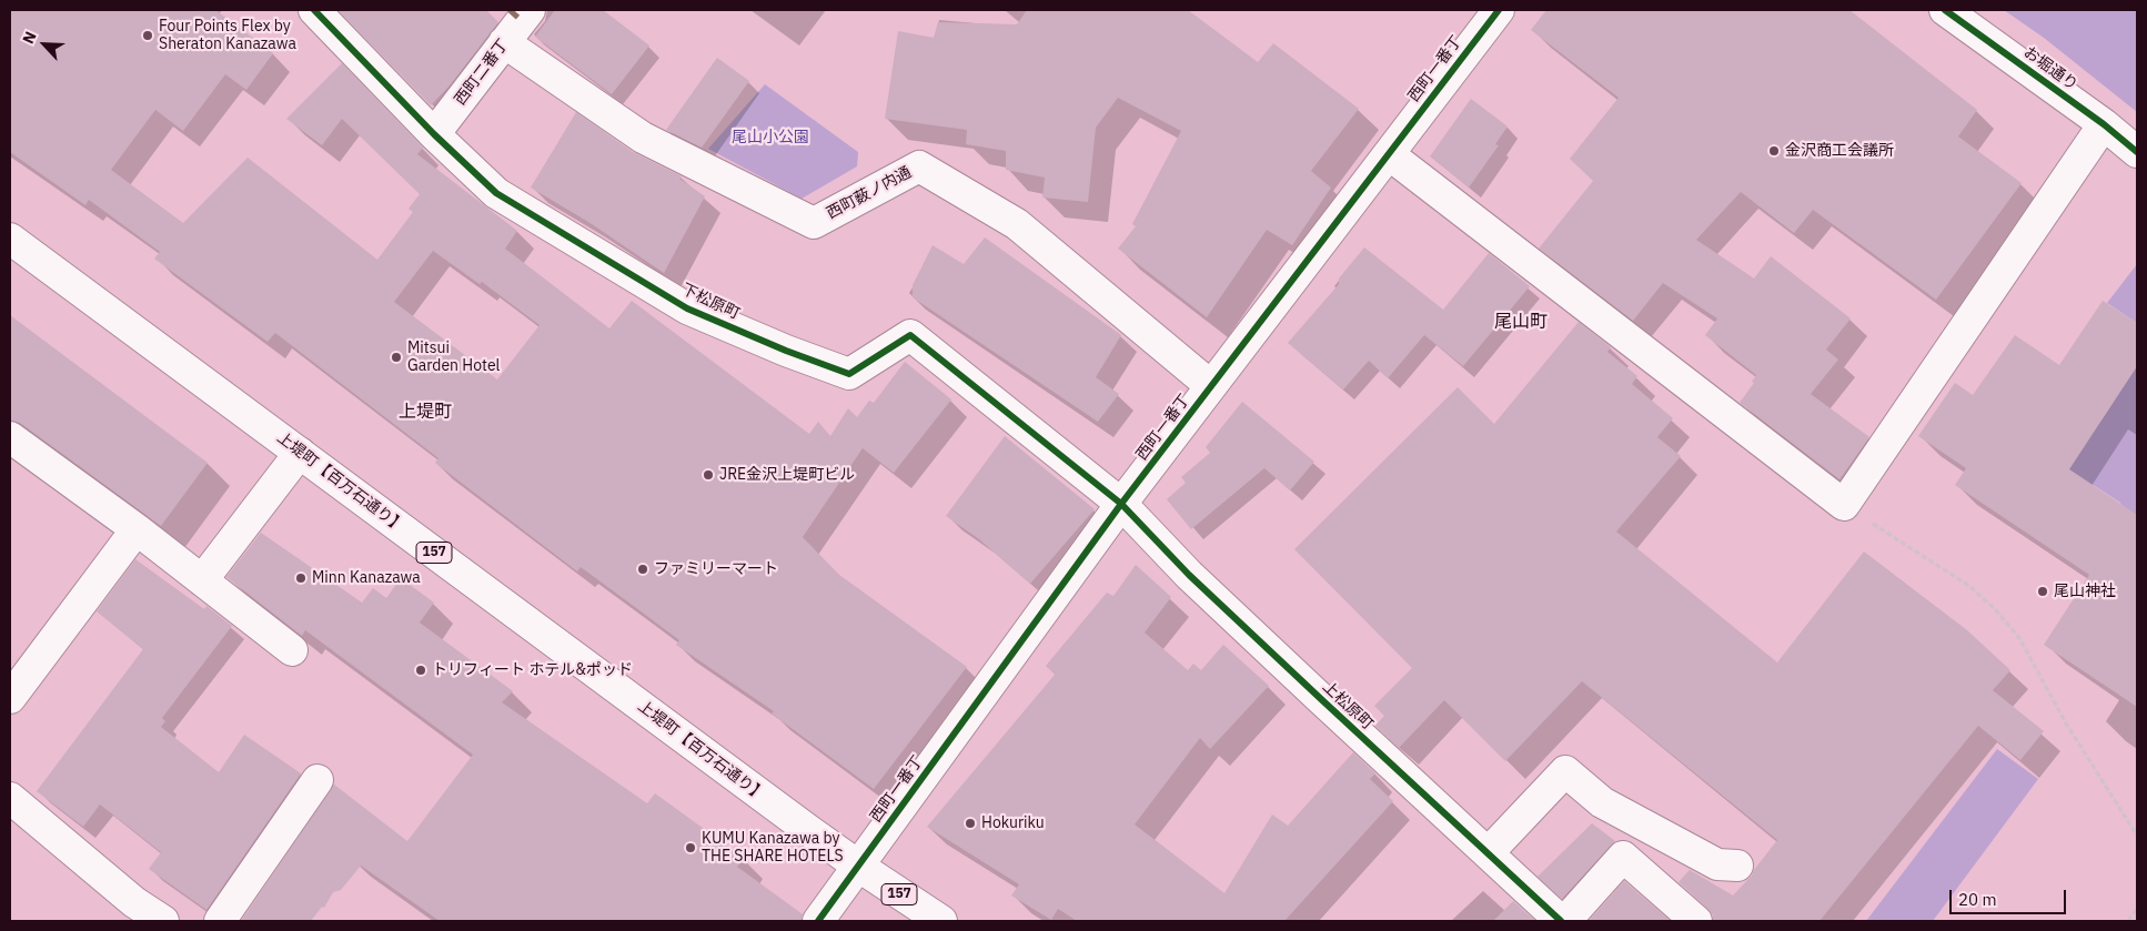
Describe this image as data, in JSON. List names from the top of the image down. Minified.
{"streets":{"main road":["西町一番丁","お堀通り","西町二番丁","西町薮ノ内通","下松原町","上堤町【百万石通り】","157","上松原町"]},"crossings":[["西町一番丁","西町薮ノ内通"],["西町一番丁","下松原町"],["西町一番丁","上堤町【百万石通り】"],["西町一番丁","157"],["西町一番丁","上松原町"],["西町二番丁","西町薮ノ内通"],["西町二番丁","下松原町"],["下松原町","上松原町"],["上堤町【百万石通り】","157"]],"districts":["尾山町","上堤町"],"parks":["尾山小公園"],"places":["Four Points Flex by Sheraton Kanazawa","金沢商工会議所","Mitsui Garden Hotel","JRE金沢上堤町ビル","ファミリーマート","Minn Kanazawa","尾山神社","トリフィート ホテル&ポッド","Hokuriku","KUMU Kanazawa by THE SHARE HOTELS"],"scale_bar":"20 m","north":"top left"}
